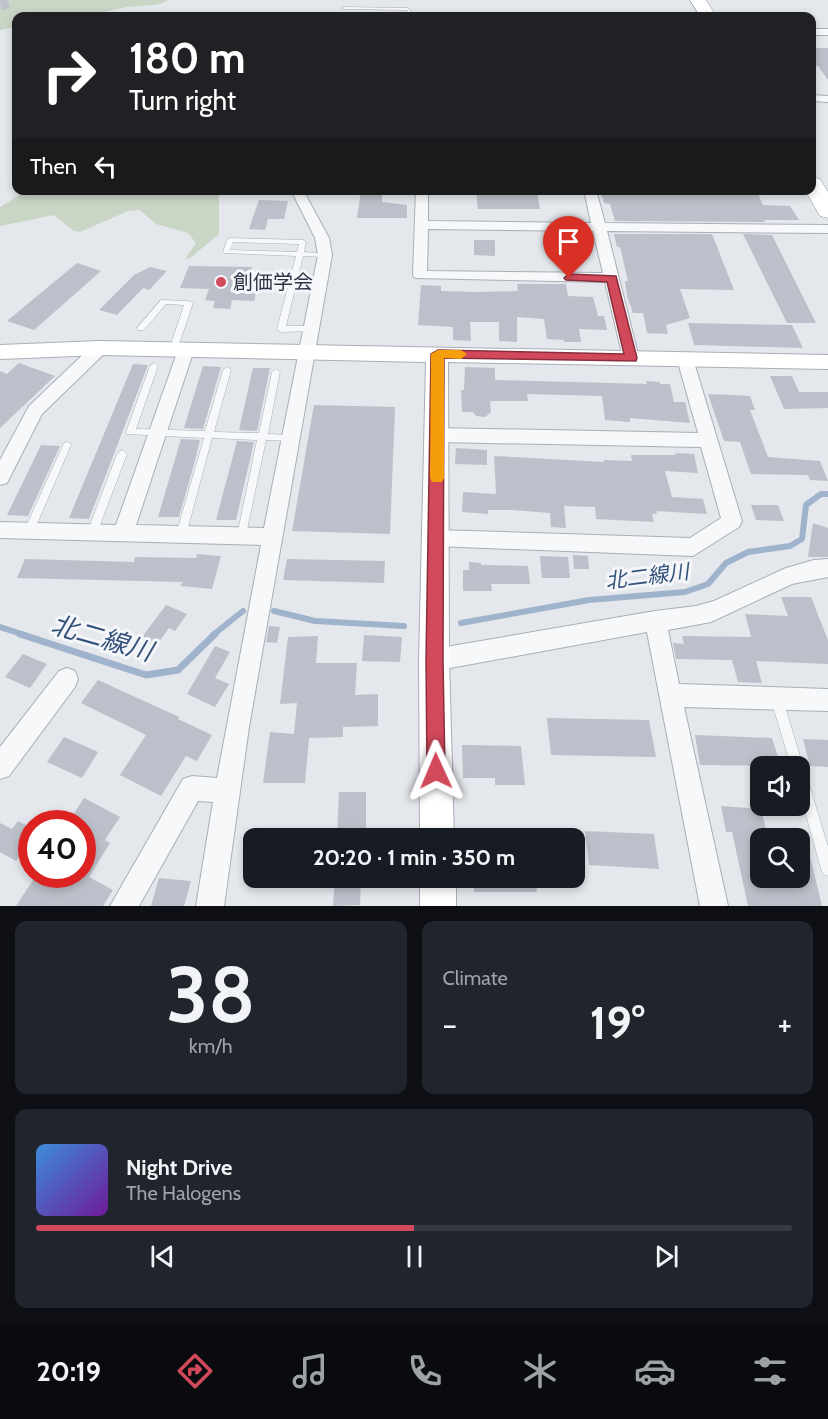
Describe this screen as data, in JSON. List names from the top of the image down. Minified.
{"water":["北二線川"],"places":["創価学会"],"page":{"turn":["180 m","Turn right"],"then":"Then","limit":"40","trip":"20:20 · 1 min · 350 m","tile":[["38","km/h"],"Climate"],"heat":["−","19°","+"],"song":["Night Drive","The Halogens"],"tabs":"20:19"}}
